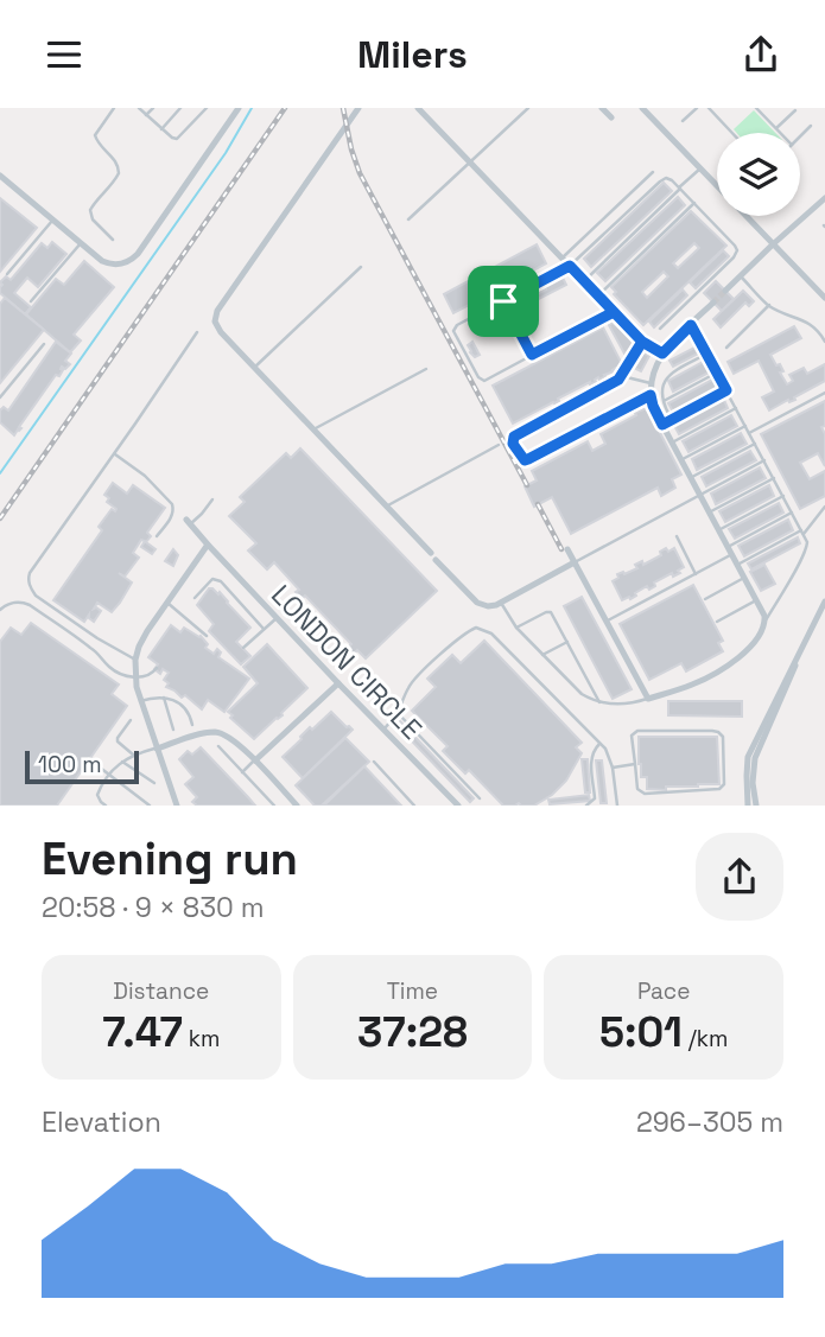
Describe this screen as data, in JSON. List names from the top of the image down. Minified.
{"streets":{"street":["LONDON CIRCLE"]},"scale_bar":"100 m","page":{"header":"Milers","scale":"100 m","heading":["Evening run","20:58 · 9 × 830 m"],"stats":[["Distance","7.47 km"],["Time","37:28"],["Pace","5:01 /km"]],"chart":["Elevation","296–305 m"]}}
